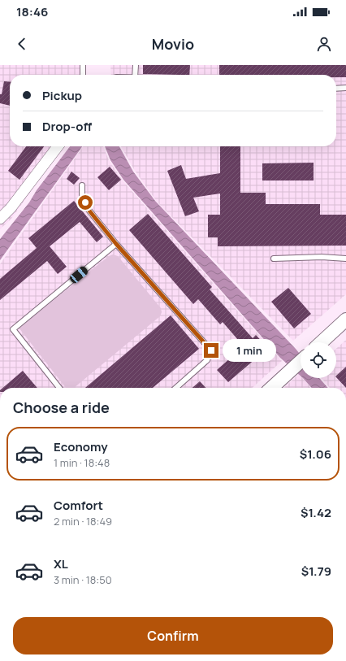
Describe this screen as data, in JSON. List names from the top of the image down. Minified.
{"page":{"status":"18:46","header":"Movio","banner":["Pickup","Drop-off"],"bubble":"1 min","heading":"Choose a ride","list":[{"name":"Economy","note":"1 min · 18:48","value":"$1.06"},{"name":"Comfort","note":"2 min · 18:49","value":"$1.42"},{"name":"XL","note":"3 min · 18:50","value":"$1.79"}],"buttons":"Confirm"}}
